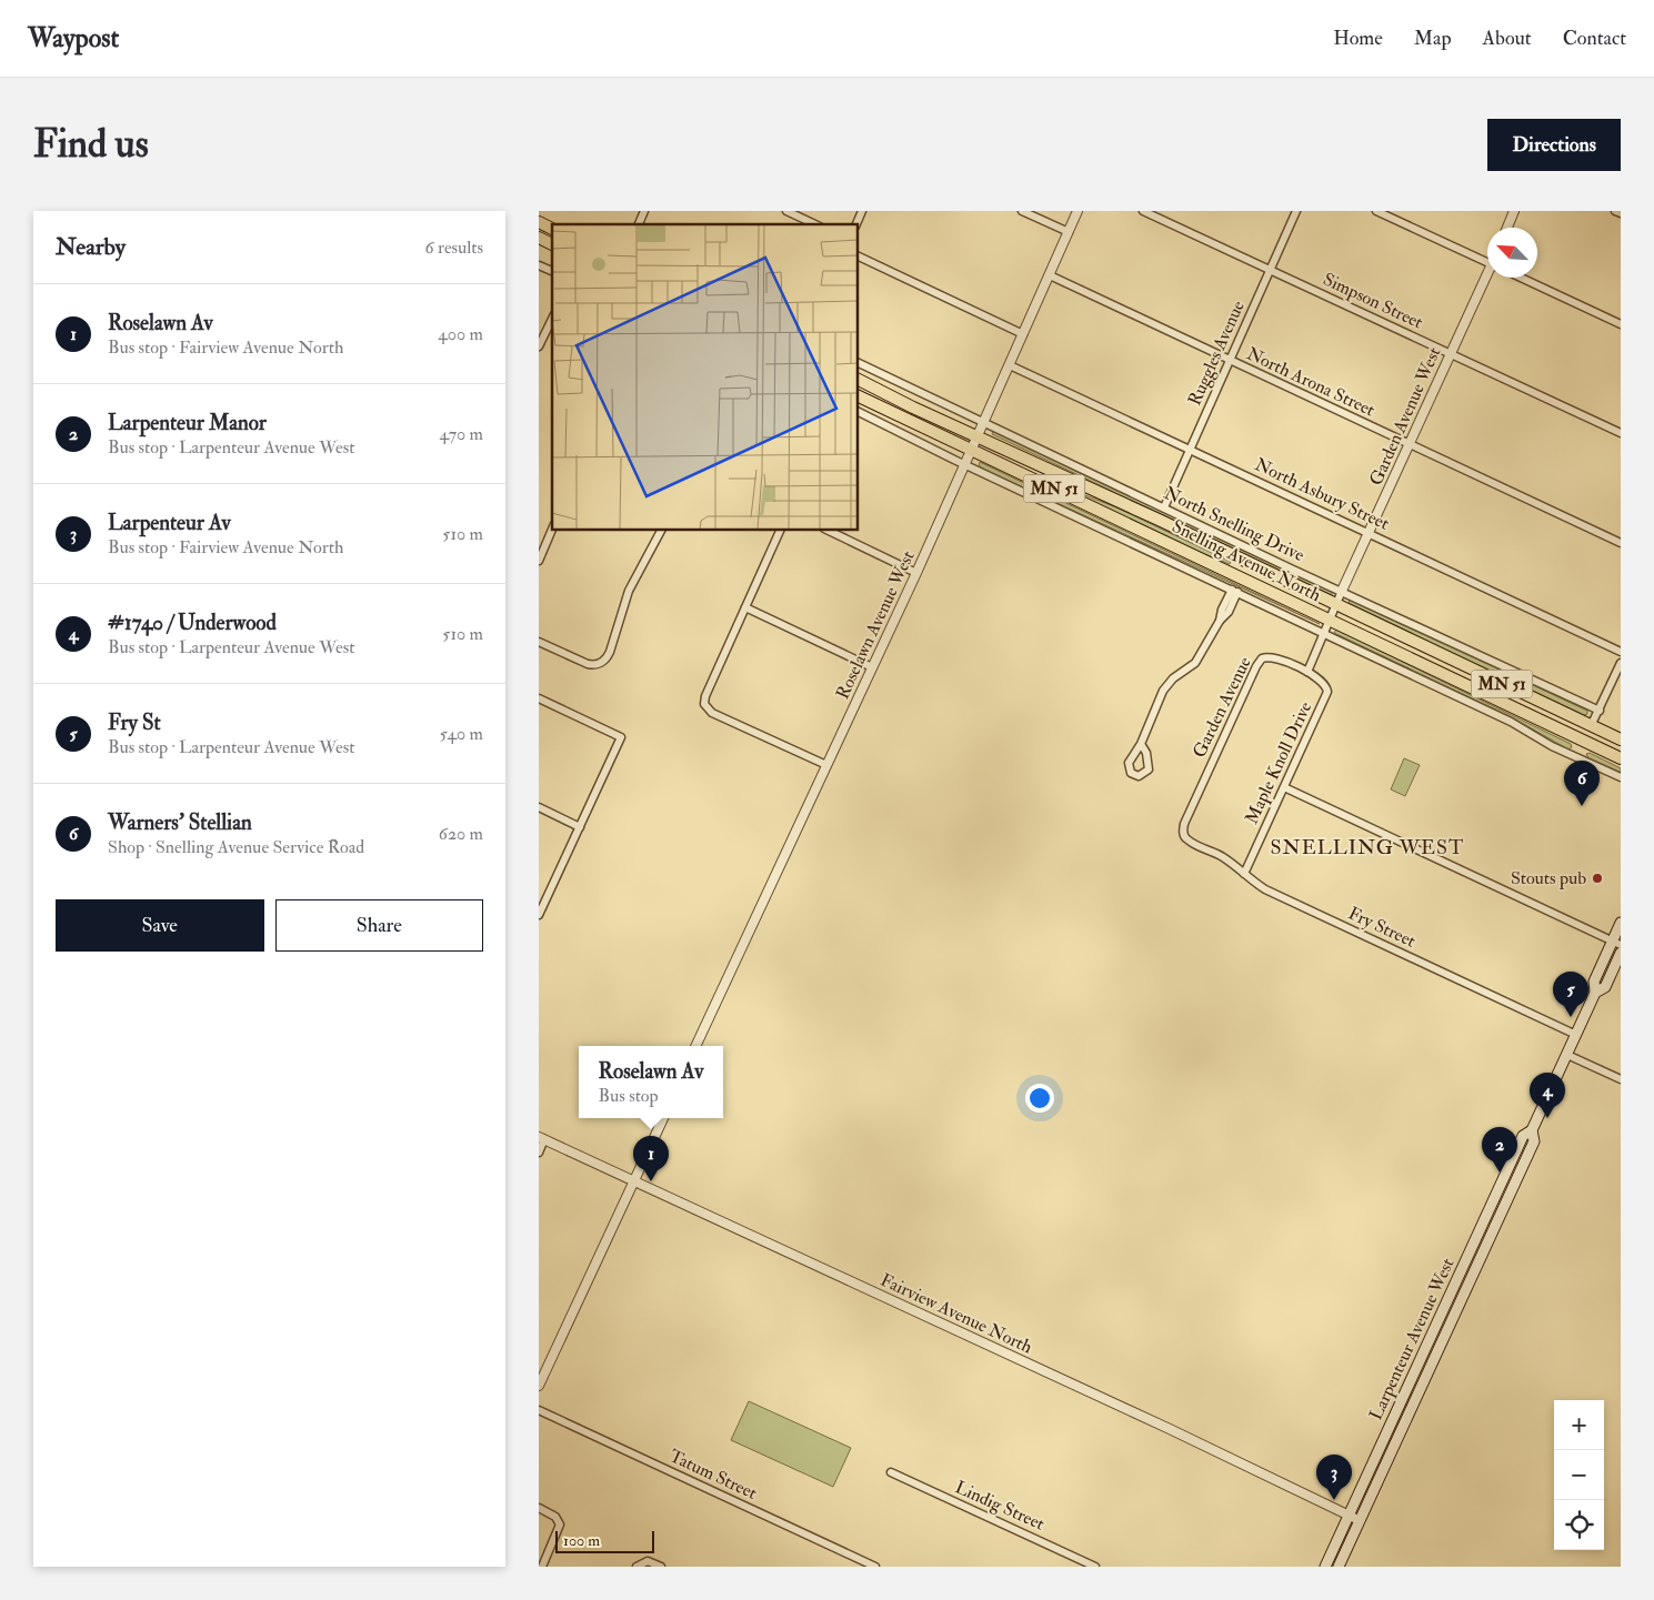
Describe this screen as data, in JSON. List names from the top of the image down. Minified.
{"streets":{"main road":["MN 51","Snelling Avenue North","Larpenteur Avenue West"],"street":["Simpson Street","Ruggles Avenue","North Arona Street","Garden Avenue West","North Asbury Street","North Snelling Drive","Roselawn Avenue West","Garden Avenue","Maple Knoll Drive","Fry Street","Fairview Avenue North","Tatum Street","Lindig Street"]},"crossings":[["Simpson Street","Ruggles Avenue"],["Simpson Street","Garden Avenue West"],["Ruggles Avenue","North Arona Street"],["Ruggles Avenue","North Asbury Street"],["Ruggles Avenue","North Snelling Drive"],["North Arona Street","Garden Avenue West"],["North Arona Street","Roselawn Avenue West"],["Garden Avenue West","North Asbury Street"],["Garden Avenue West","North Snelling Drive"],["North Asbury Street","Roselawn Avenue West"],["North Snelling Drive","Roselawn Avenue West"],["Snelling Avenue North","Roselawn Avenue West"],["Garden Avenue","Maple Knoll Drive"],["Garden Avenue","Fry Street"],["Maple Knoll Drive","Fry Street"],["Fry Street","Larpenteur Avenue West"],["Fairview Avenue North","Larpenteur Avenue West"]],"districts":["SNELLING WEST"],"places":["Stouts pub"],"scale_bar":"100 m","north":"top left","page":{"header":"Waypost","nav":["Home","Map","About","Contact"],"buttons":["Directions",["Save","Share"]],"title":"Find us","heading":["Nearby","6 results"],"list":[{"mark":"1","name":"Roselawn Av","note":"Bus stop · Fairview Avenue North","value":"400 m"},{"mark":"2","name":"Larpenteur Manor","note":"Bus stop · Larpenteur Avenue West","value":"470 m"},{"mark":"3","name":"Larpenteur Av","note":"Bus stop · Fairview Avenue North","value":"510 m"},{"mark":"4","name":"#1740 / Underwood","note":"Bus stop · Larpenteur Avenue West","value":"510 m"},{"mark":"5","name":"Fry St","note":"Bus stop · Larpenteur Avenue West","value":"540 m"},{"mark":"6","name":"Warners' Stellian","note":"Shop · Snelling Avenue Service Road","value":"620 m"}],"pins":["6","5","4","2","1","3"],"popup":["Roselawn Av","Bus stop"],"map_buttons":["+","−"],"scale":"100 m"}}
